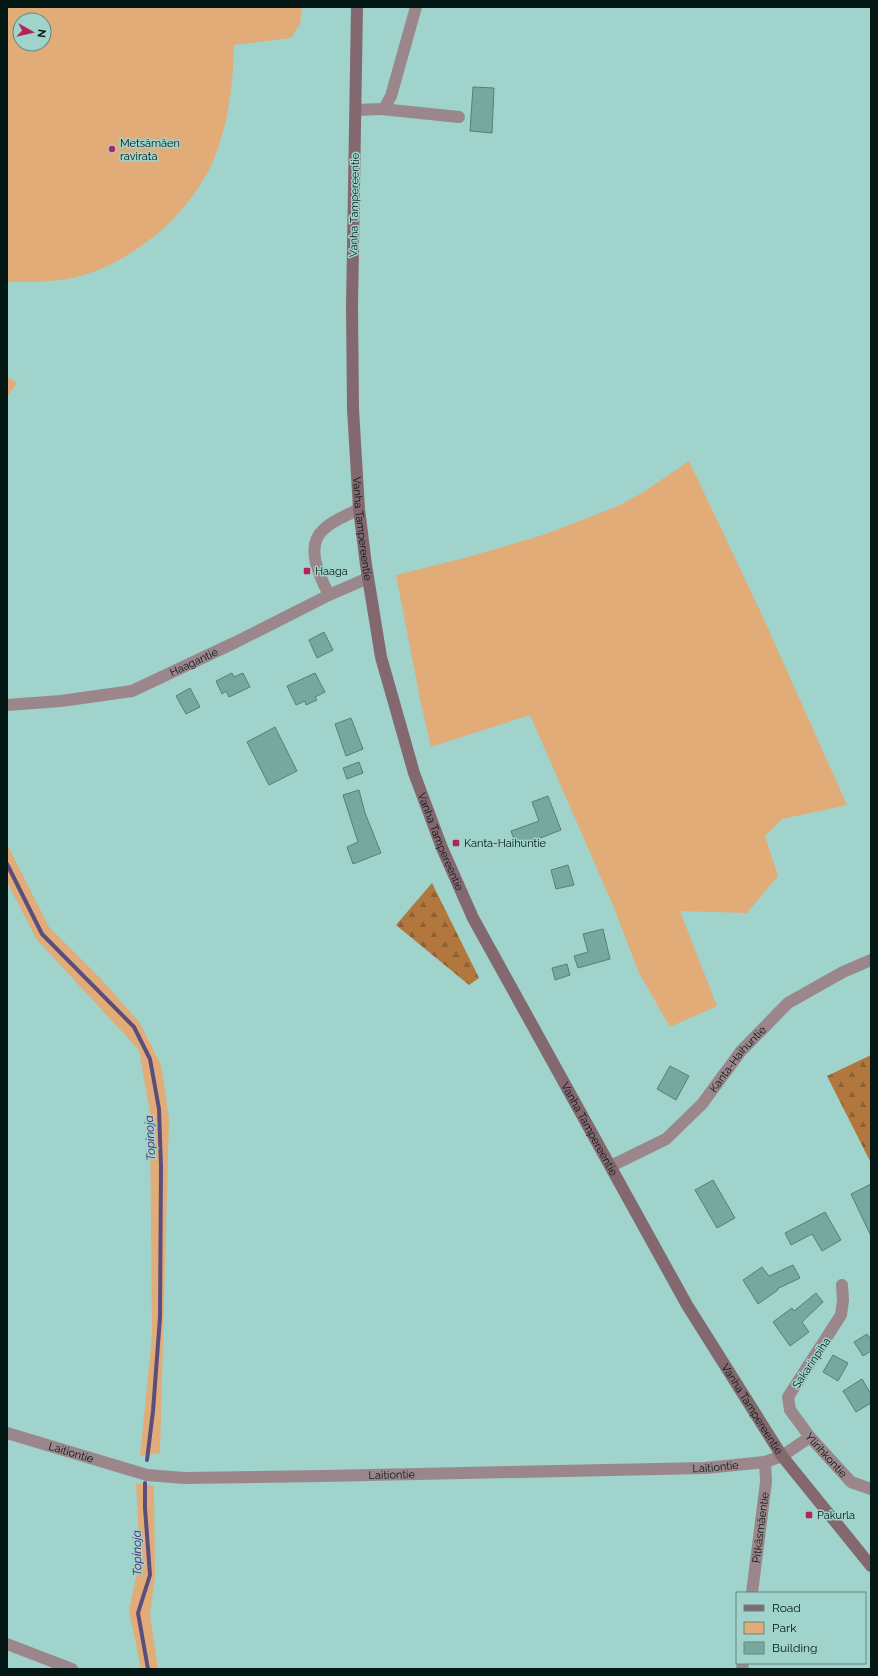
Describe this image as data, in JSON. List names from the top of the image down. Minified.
{"streets":{"main road":["Vanha Tampereentie"],"street":["Haagantie","Kanta-Haihuntie","Sakarinpiha","Laitiontie","Ylirihkontie","Pitkäsmäentie"]},"crossings":[["Vanha Tampereentie","Haagantie"],["Vanha Tampereentie","Kanta-Haihuntie"],["Vanha Tampereentie","Laitiontie"],["Vanha Tampereentie","Ylirihkontie"],["Sakarinpiha","Ylirihkontie"],["Laitiontie","Ylirihkontie"],["Laitiontie","Pitkäsmäentie"]],"water":["Topinoja"],"places":{"other":["Metsämäen ravirata"],"transit":["Haaga","Kanta-Haihuntie","Pakurla"]},"legend":["Road","Park","Building"],"north":"right"}
